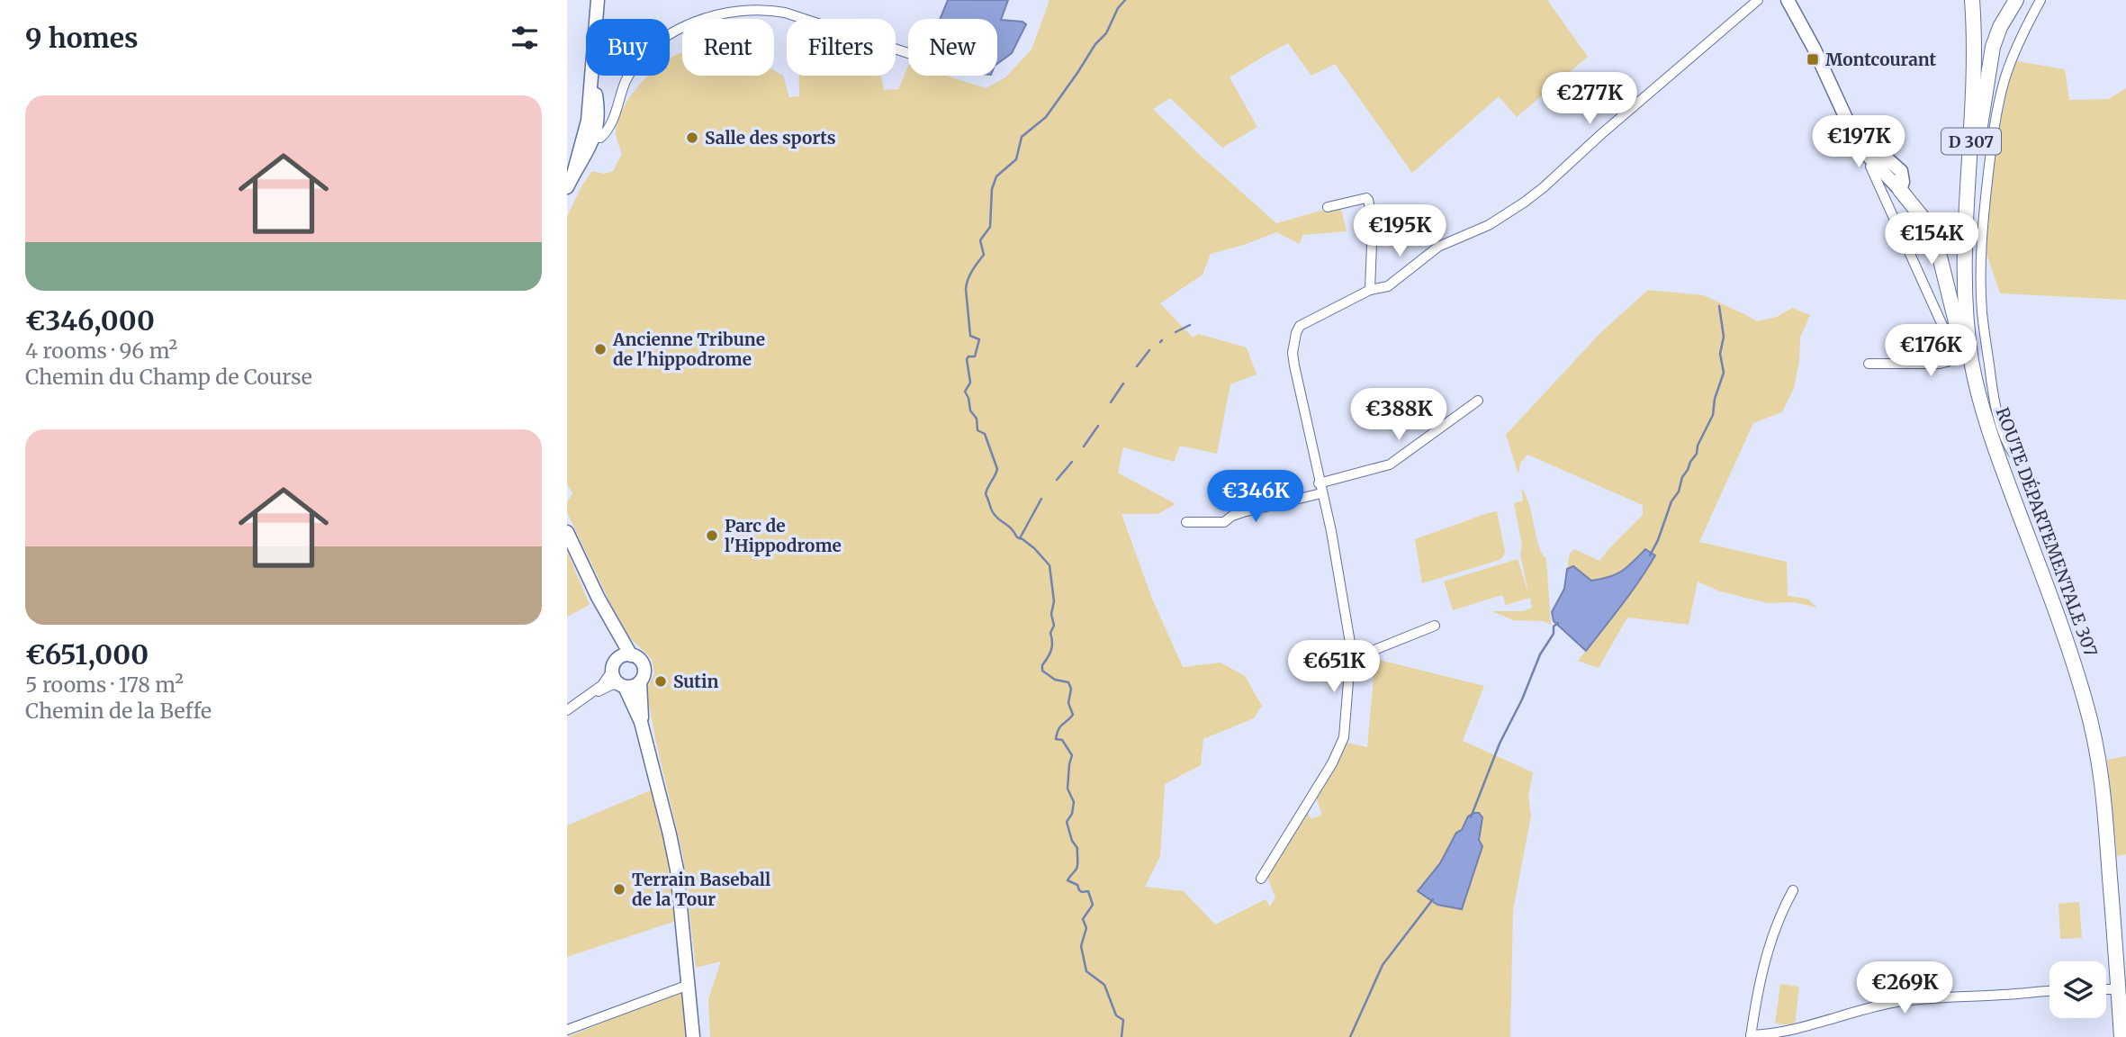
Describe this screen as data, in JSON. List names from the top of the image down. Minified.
{"streets":{"main road":["D 307","ROUTE DÉPARTEMENTALE 307"]},"places":{"transit":["Montcourant"],"other":["Salle des sports","Ancienne Tribune de l'hippodrome","Parc de l'Hippodrome","Sutin","Terrain Baseball de la Tour"]},"page":{"heading":"9 homes","chip":["Buy","Rent","Filters","New"],"price":["€277K","€197K","€195K","€154K","€176K","€388K","€346K","€651K","€269K"],"list":[{"name":"€346,000","note":"4 rooms · 96 m² · Chemin du Champ de Course"},{"name":"€651,000","note":"5 rooms · 178 m² · Chemin de la Beffe"}]}}
